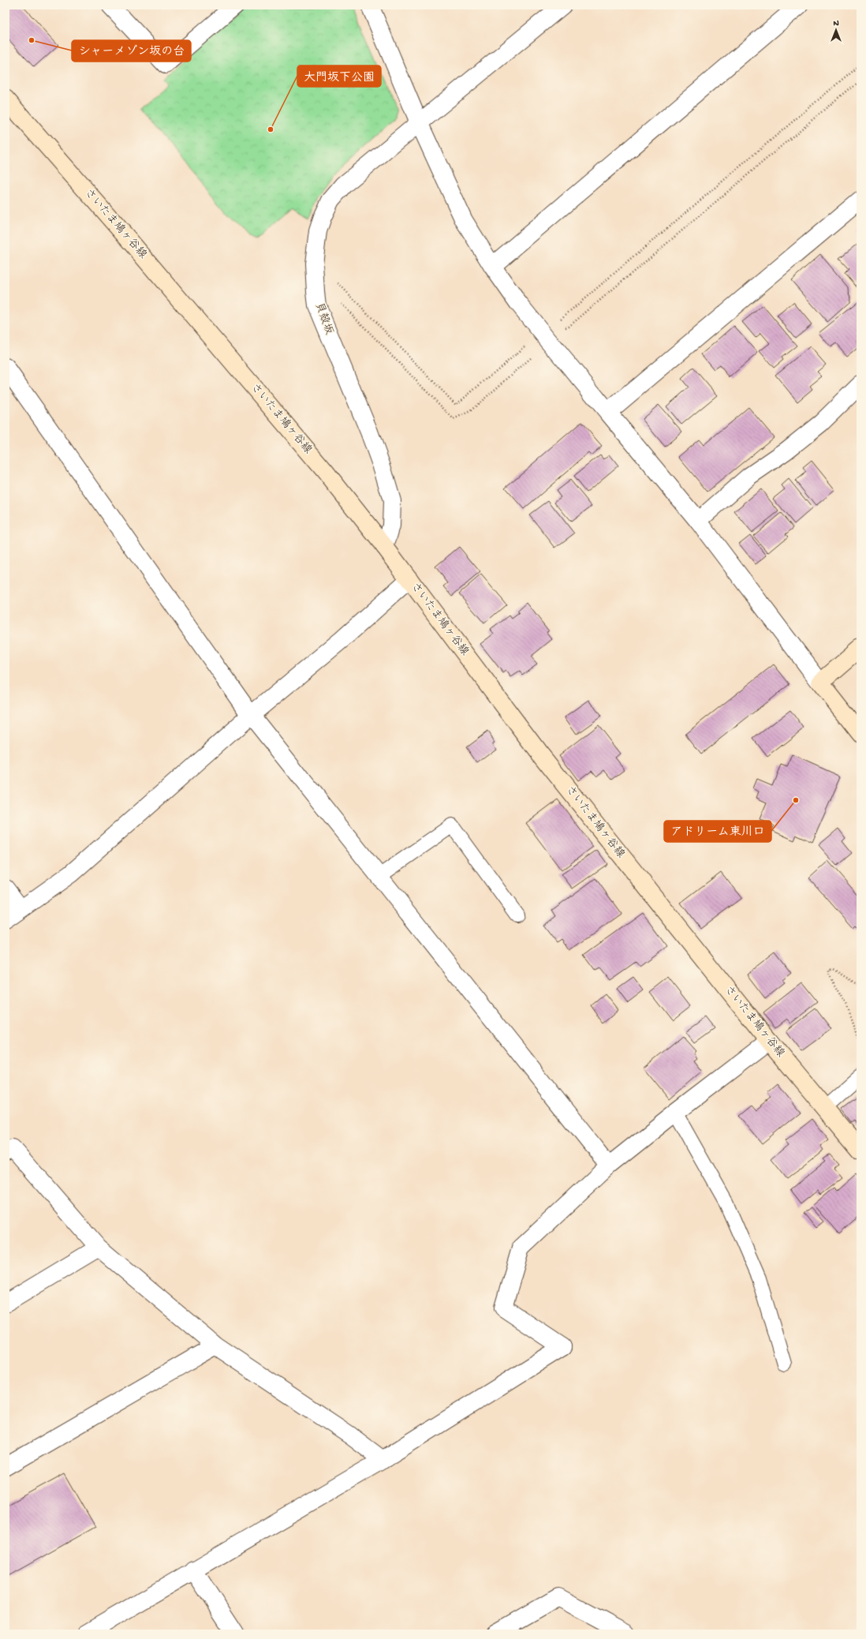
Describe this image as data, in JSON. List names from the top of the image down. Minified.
{"streets":{"main road":["さいたま鳩ヶ谷線"],"street":["貝殻坂"]},"crossings":[["さいたま鳩ヶ谷線","貝殻坂"]],"places":["シャーメゾン坂の台","大門坂下公園","アドリーム東川口"],"north":"top"}
